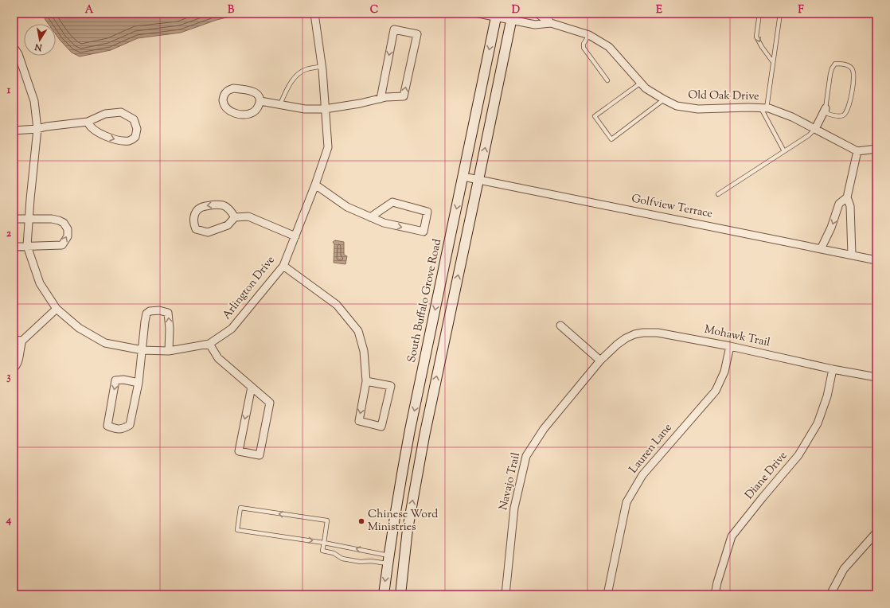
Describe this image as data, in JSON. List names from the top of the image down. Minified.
{"streets":{"main road":["South Buffalo Grove Road"],"street":["Old Oak Drive","Golfview Terrace","Arlington Drive","Mohawk Trail","Lauren Lane","Diane Drive","Navajo Trail"]},"crossings":[["Old Oak Drive","South Buffalo Grove Road"],["Golfview Terrace","South Buffalo Grove Road"],["Mohawk Trail","Lauren Lane"],["Mohawk Trail","Diane Drive"],["Mohawk Trail","Navajo Trail"]],"places":["Chinese Word Ministries"],"north":"bottom","grid":{"columns":["A","B","C","D","E","F"],"rows":["1","2","3","4"]}}
